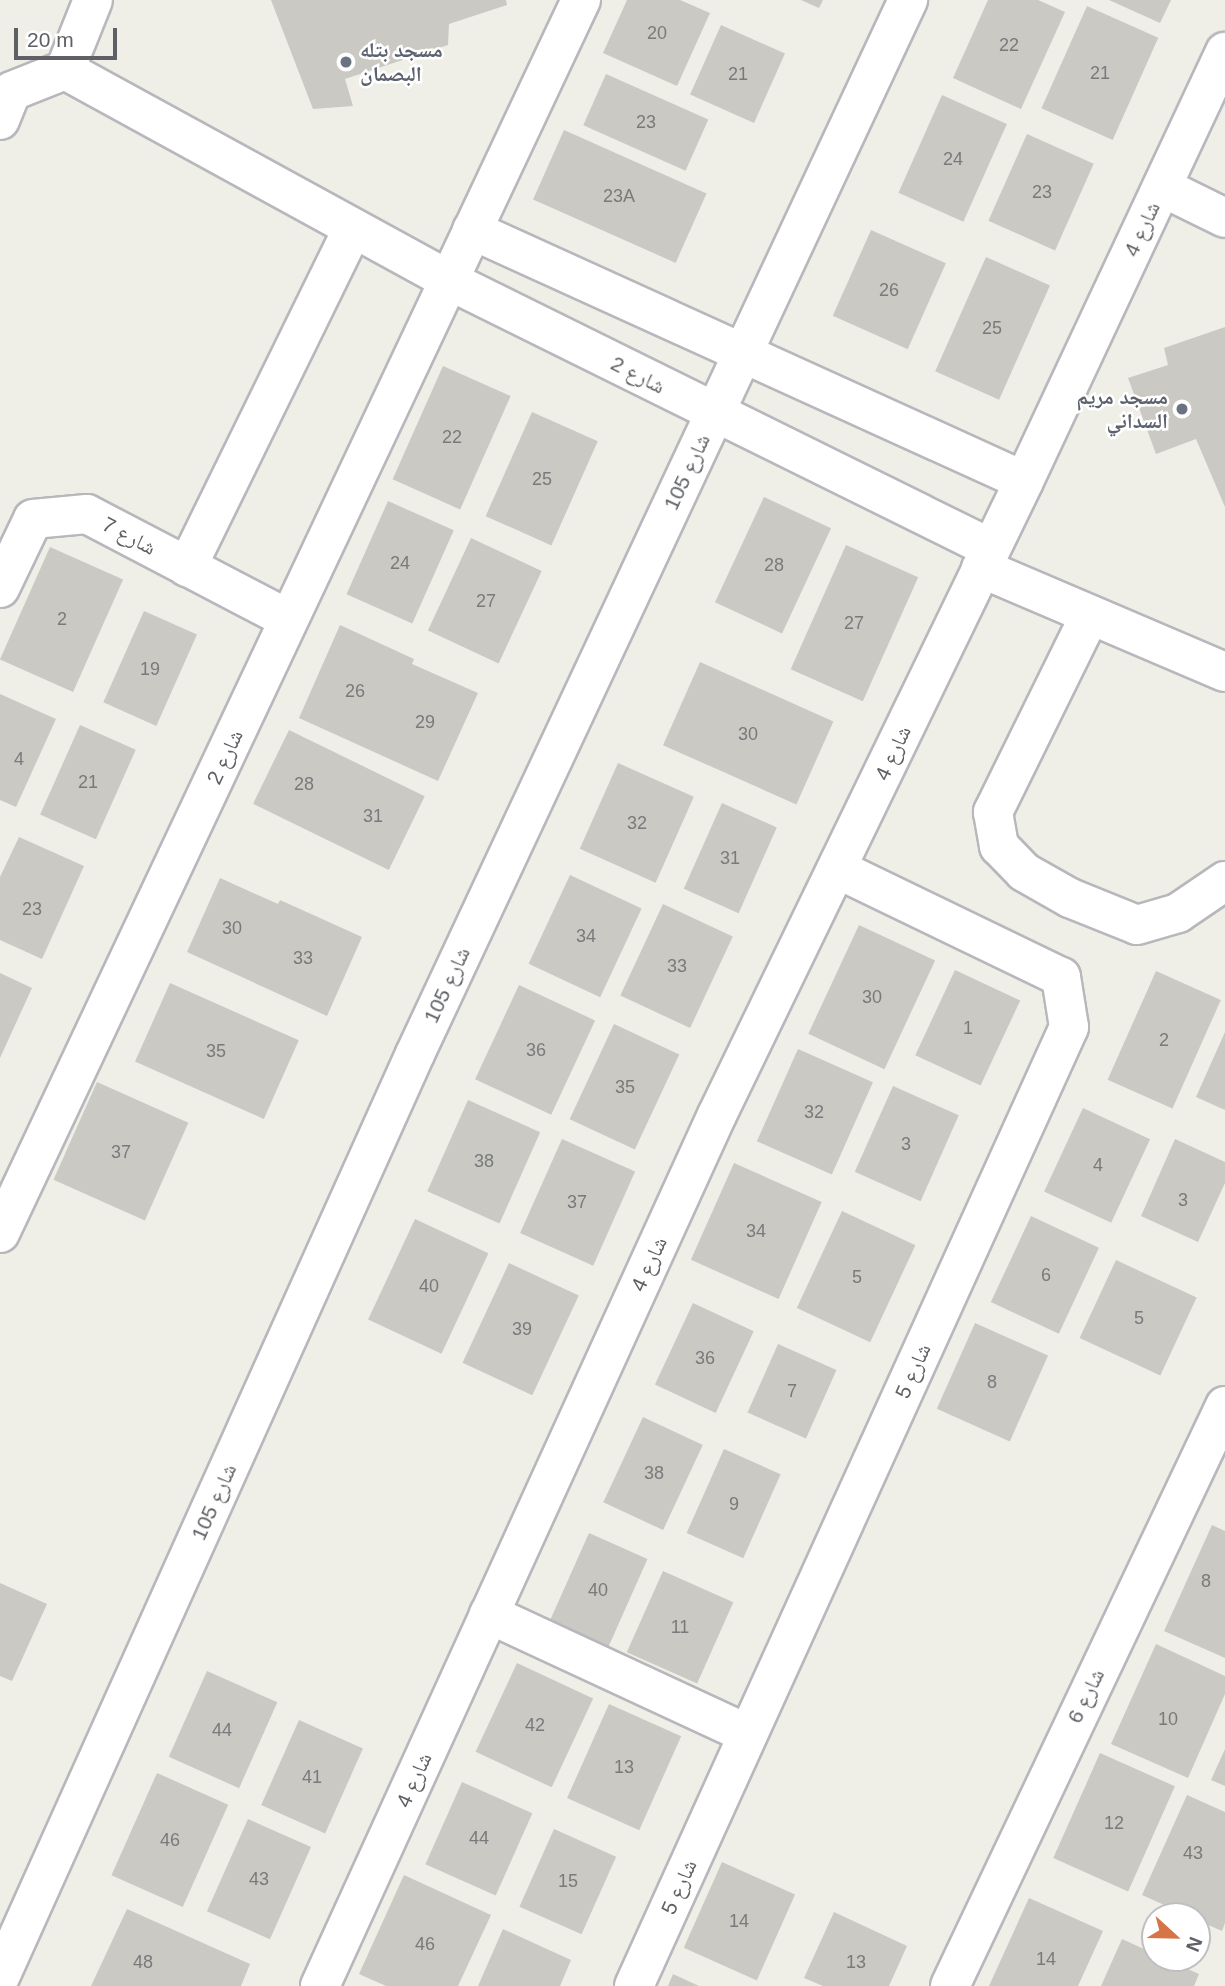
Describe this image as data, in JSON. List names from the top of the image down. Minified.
{"streets":{"street":["شارع 4","شارع 2","شارع 105","شارع 7","شارع 5","شارع 6"]},"crossings":[["شارع 4","شارع 5"],["شارع 2","شارع 105"],["شارع 2","شارع 7"]],"places":["مسجد بتله البصمان","مسجد مريم السداني"],"house_numbers":["20","22","21","21","23","24","23","23A","26","25","22","25","24","28","27","2","27","19","26","29","30","4","21","28","31","32","31","23","30","34","33","33","30","1","2","36","35","35","32","3","37","38","4","3","37","34","6","5","40","5","39","36","8","7","38","9","8","40","11","10","42","44","13","41","12","44","46","43","43","15","14","46","14","48","13"],"scale_bar":"20 m","north":"right"}
